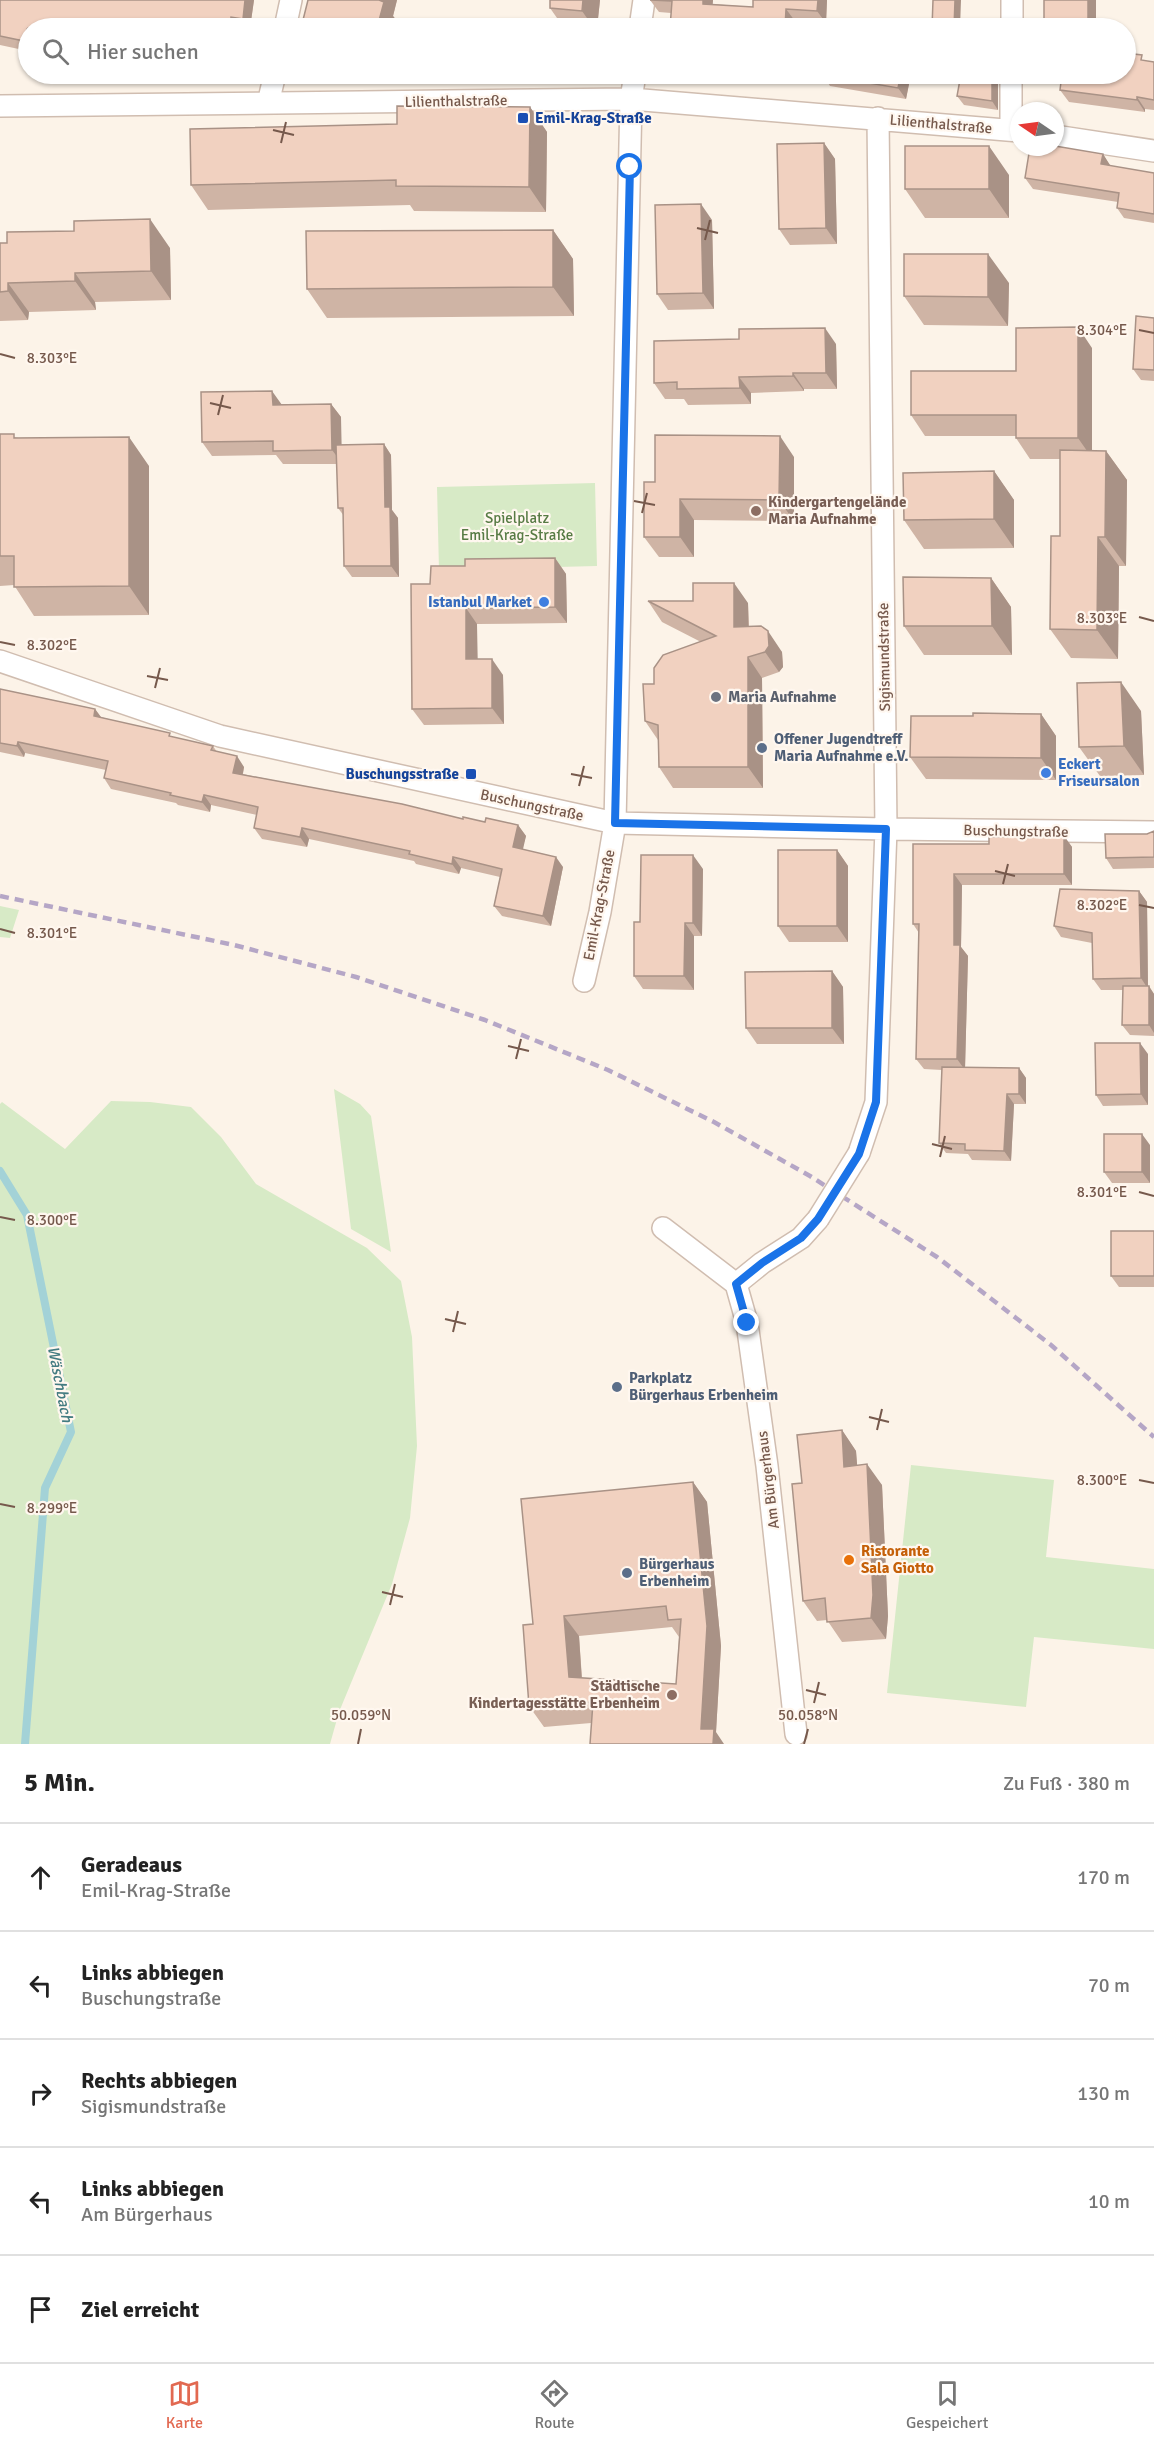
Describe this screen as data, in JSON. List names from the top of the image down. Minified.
{"streets":{"street":["Lilienthalstraße","Sigismundstraße","Buschungstraße","Emil-Krag-Straße","Am Bürgerhaus"]},"crossings":[["Lilienthalstraße","Sigismundstraße"],["Lilienthalstraße","Emil-Krag-Straße"],["Sigismundstraße","Buschungstraße"],["Sigismundstraße","Am Bürgerhaus"],["Buschungstraße","Emil-Krag-Straße"]],"water":["Wäschbach"],"parks":["Spielplatz Emil-Krag-Straße"],"places":{"transit":["Emil-Krag-Straße","Buschungsstraße"],"other":["Kindergartengelände Maria Aufnahme","Istanbul Market","Maria Aufnahme","Offener Jugendtreff Maria Aufnahme e.V.","Eckert Friseursalon","Parkplatz Bürgerhaus Erbenheim","Ristorante Sala Giotto","Bürgerhaus Erbenheim","Städtische Kindertagesstätte Erbenheim"]},"north":"left","page":{"search":"Hier suchen","heading":["5 Min.","Zu Fuß · 380 m"],"list":[["Geradeaus","Emil-Krag-Straße","170 m"],["Links abbiegen","Buschungstraße","70 m"],["Rechts abbiegen","Sigismundstraße","130 m"],["Links abbiegen","Am Bürgerhaus","10 m"],"Ziel erreicht"],"nav":["Karte","Route","Gespeichert"]},"coordinates":["8.304°E","8.303°E","8.302°E","8.301°E","8.300°E","8.299°E","50.059°N","50.058°N"]}
